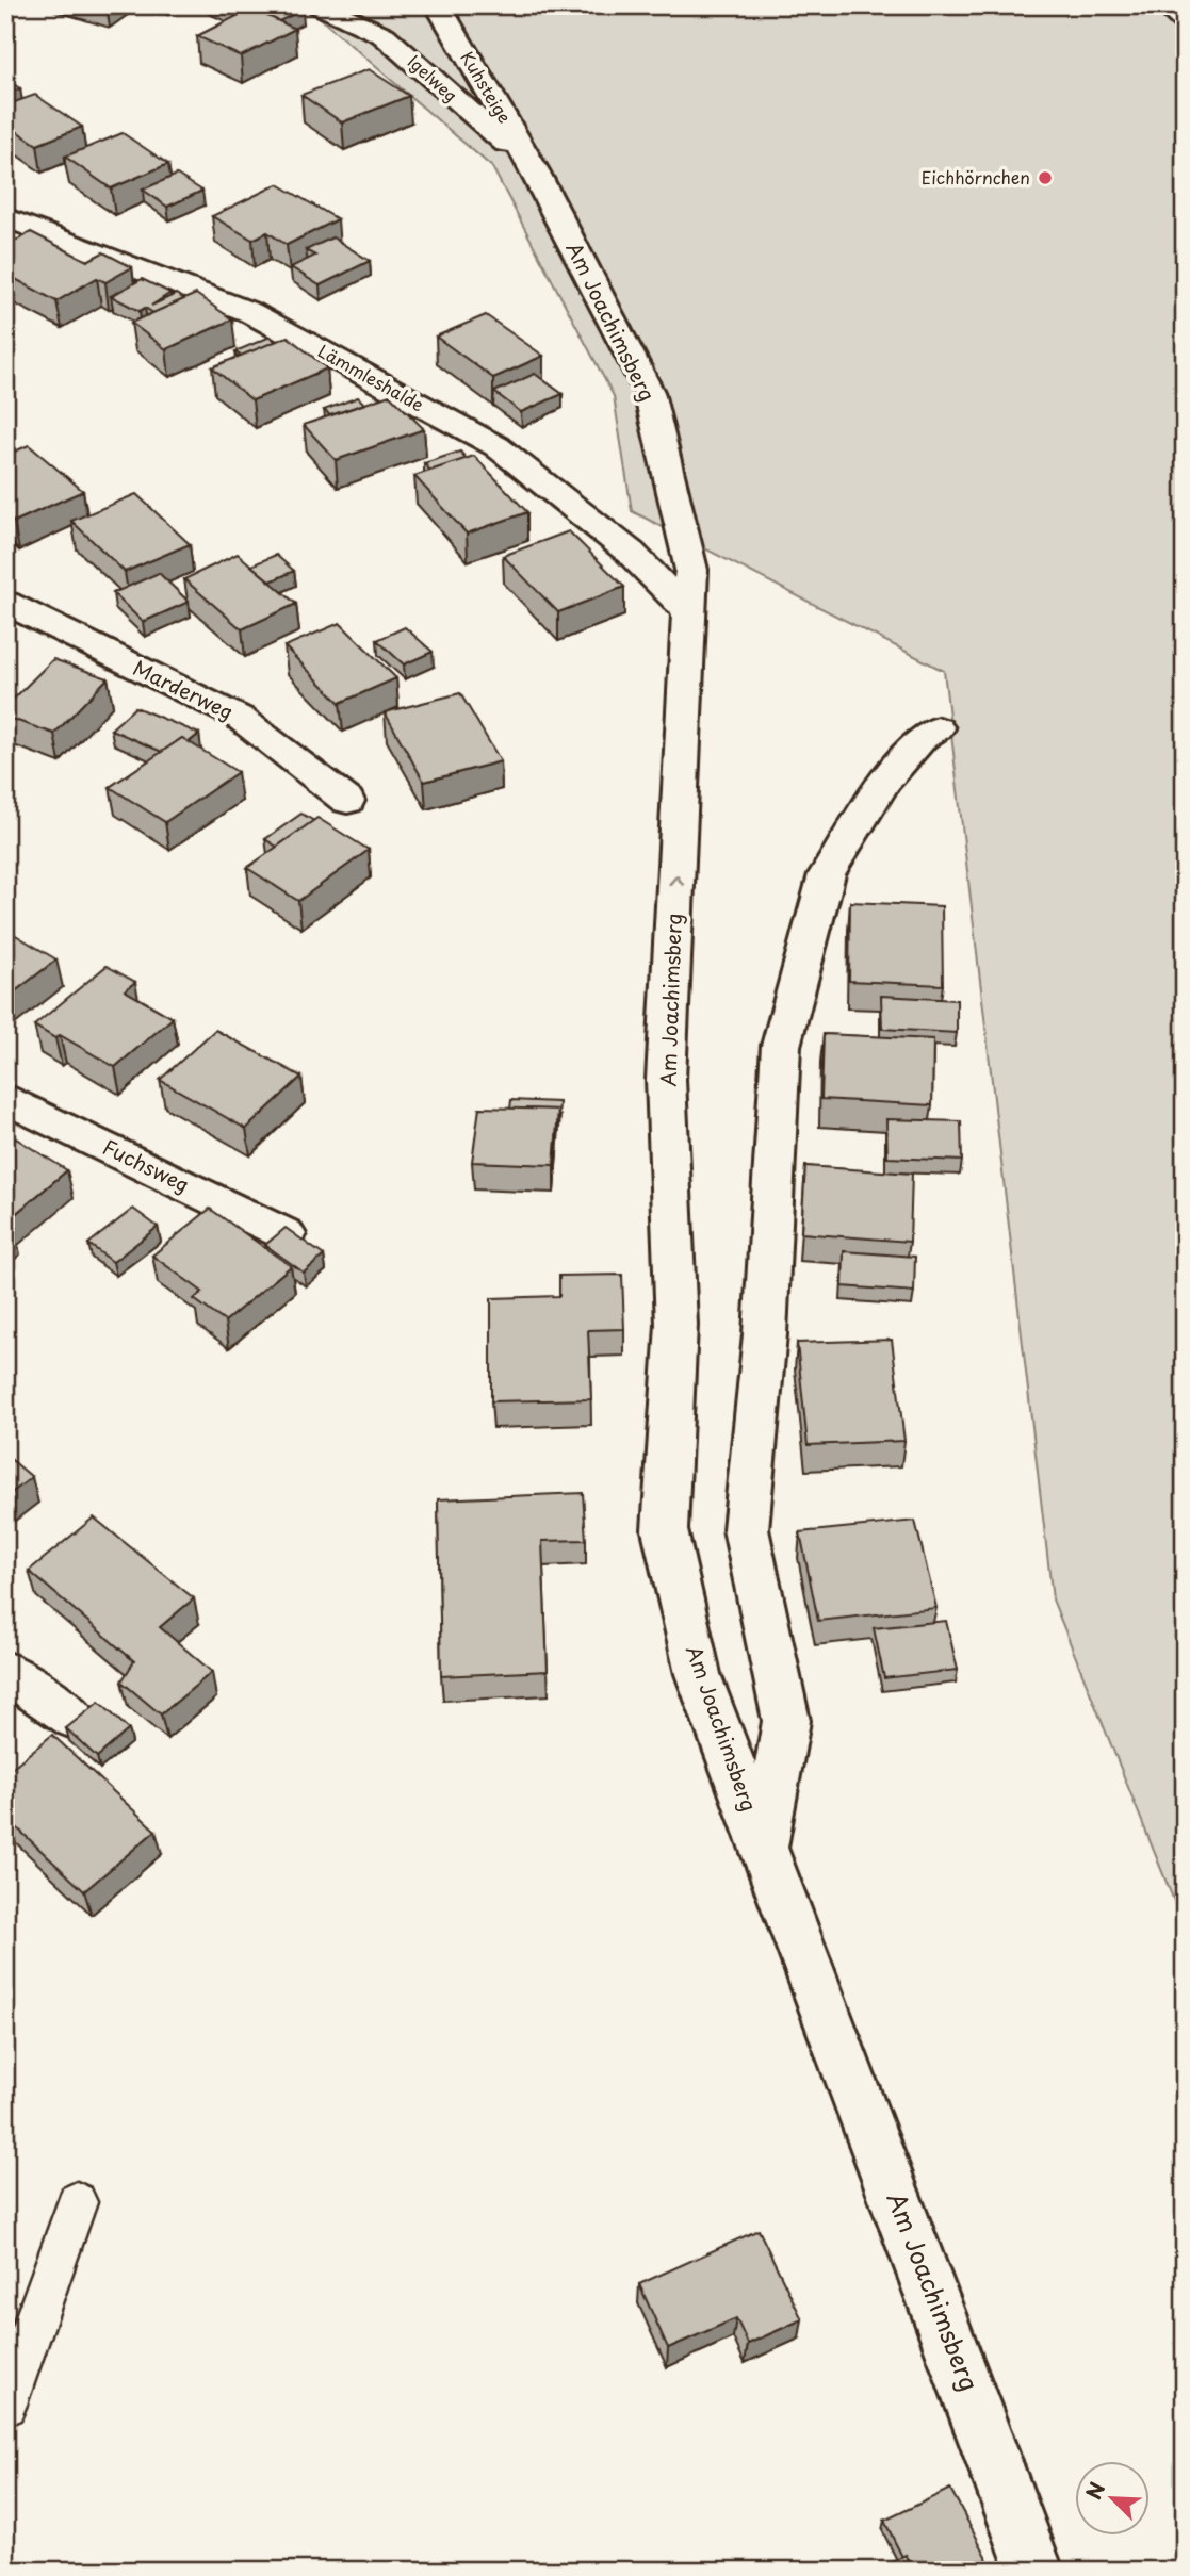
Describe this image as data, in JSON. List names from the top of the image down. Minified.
{"streets":{"street":["Igelweg","Kuhsteige","Am Joachimsberg","Lämmleshalde","Marderweg","Fuchsweg"]},"crossings":[["Igelweg","Kuhsteige"],["Igelweg","Am Joachimsberg"],["Kuhsteige","Am Joachimsberg"],["Am Joachimsberg","Lämmleshalde"]],"places":["Eichhörnchen"],"north":"top left"}
